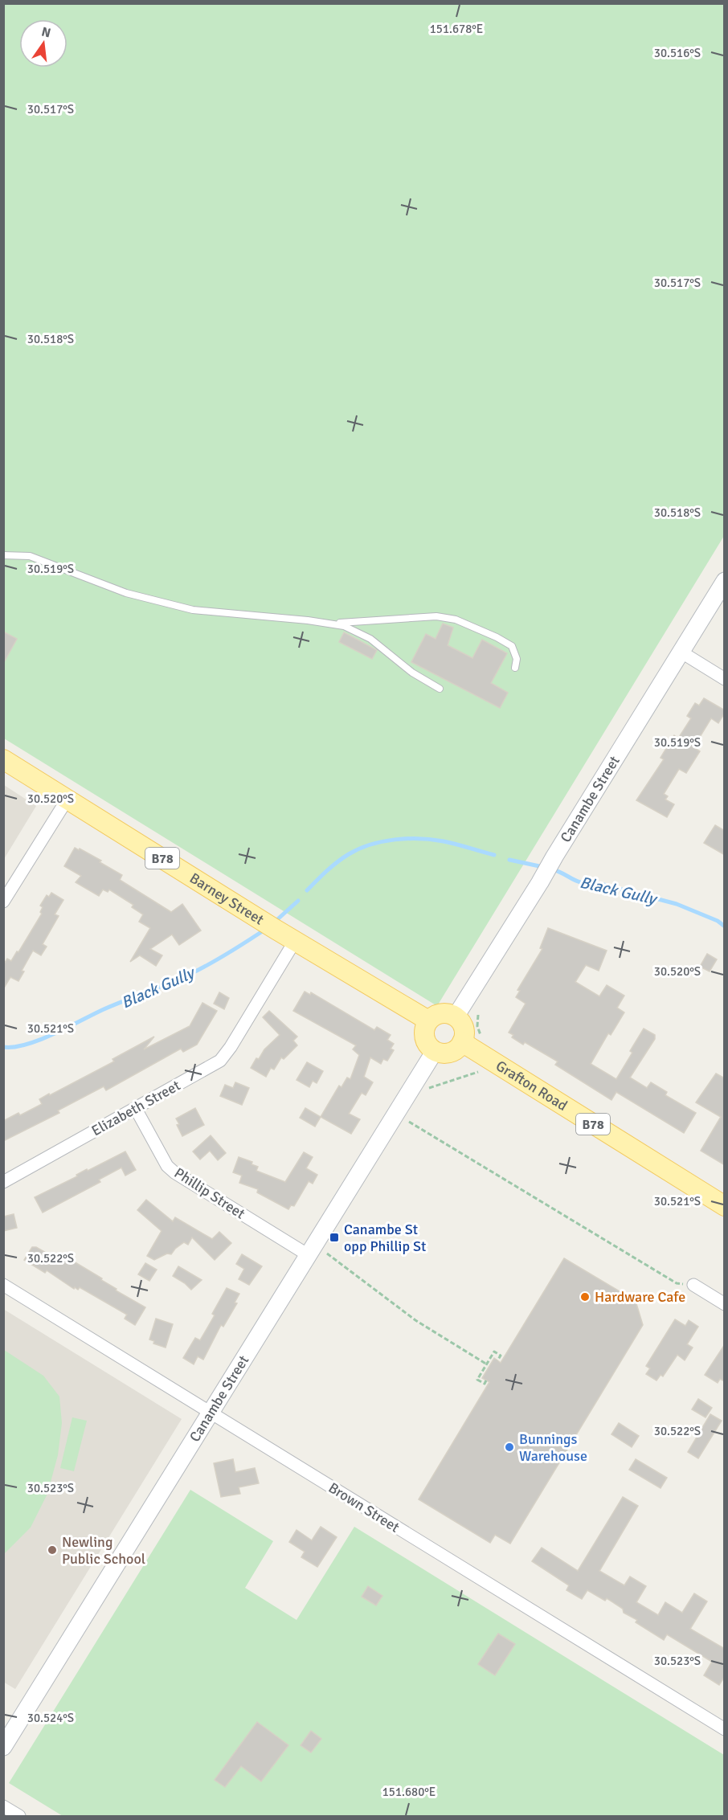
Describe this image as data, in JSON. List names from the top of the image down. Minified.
{"streets":{"main road":["B78","Barney Street","Grafton Road"],"street":["Canambe Street","Elizabeth Street","Phillip Street","Brown Street"]},"crossings":[["Canambe Street","Barney Street"],["Canambe Street","Grafton Road"],["Canambe Street","Phillip Street"],["Canambe Street","Brown Street"],["Barney Street","Grafton Road"],["Barney Street","Elizabeth Street"],["Elizabeth Street","Phillip Street"]],"water":["Black Gully"],"places":{"transit":["Canambe St opp Phillip St"],"other":["Hardware Cafe","Bunnings Warehouse","Newling Public School"]},"north":"top","coordinates":["151.678°E","30.516°S","30.517°S","30.518°S","30.519°S","30.520°S","30.521°S","30.522°S","30.523°S","30.524°S","151.680°E"]}
